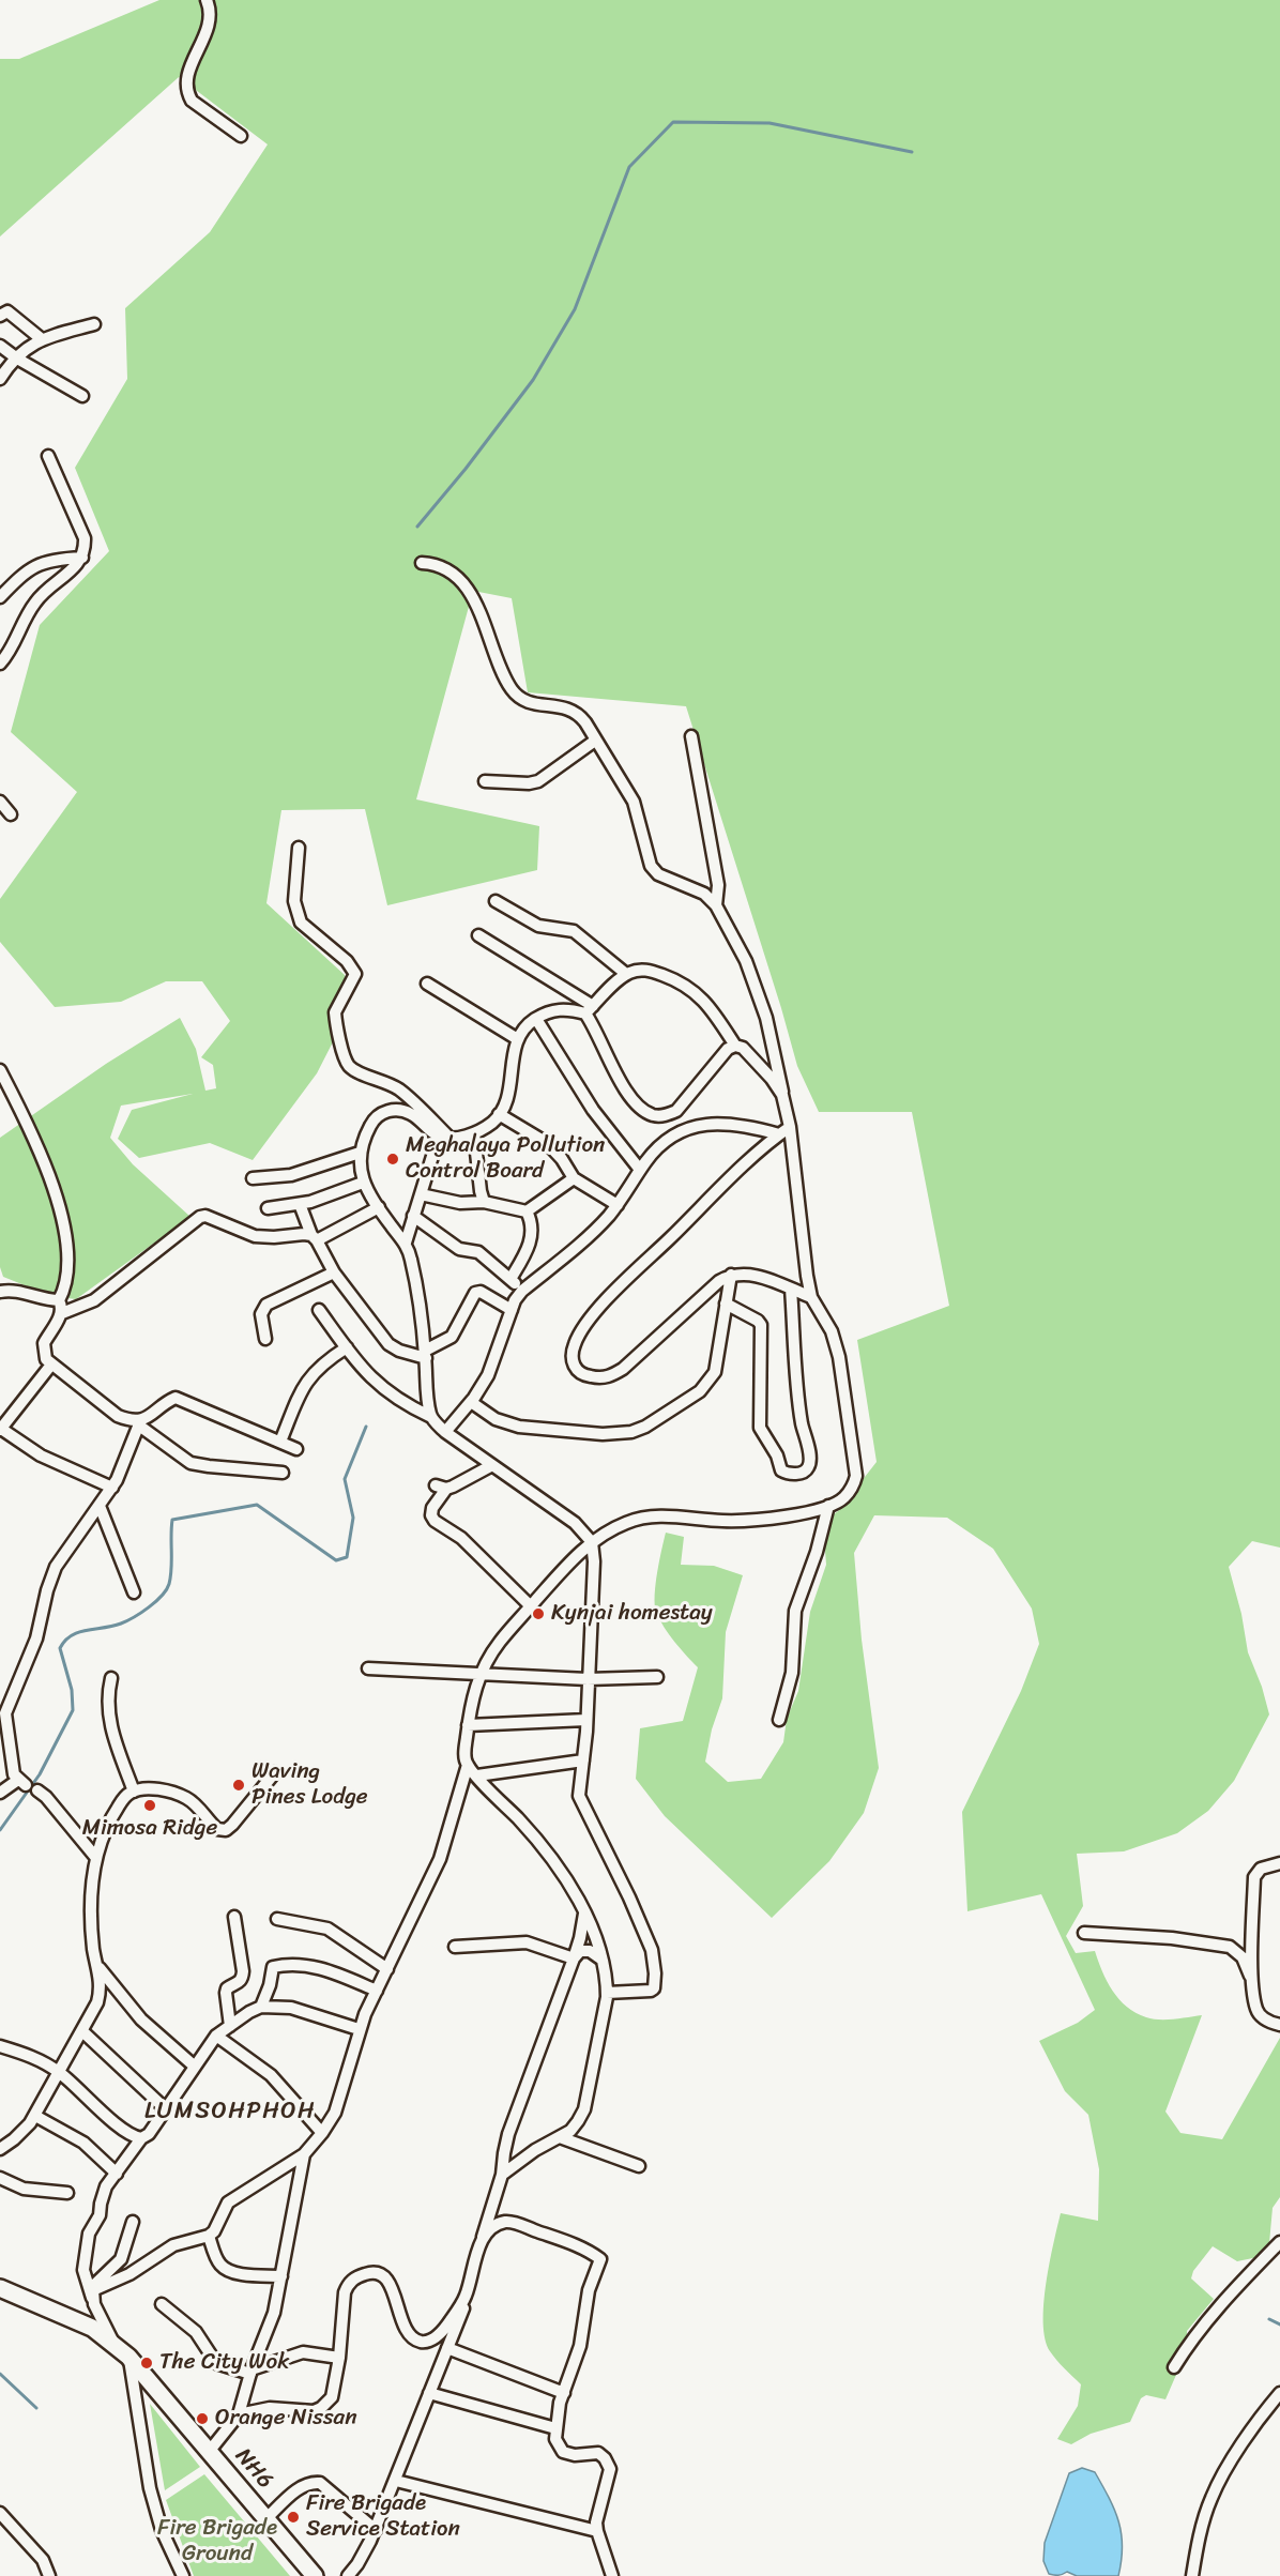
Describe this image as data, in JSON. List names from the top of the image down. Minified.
{"streets":{"highway":["NH6"]},"districts":["LUMSOHPHOH"],"parks":["Fire Brigade Ground"],"places":["Meghalaya Pollution Control Board","Kynjai homestay","Waving Pines Lodge","Mimosa Ridge","The City Wok","Orange Nissan","Fire Brigade Service Station"]}
